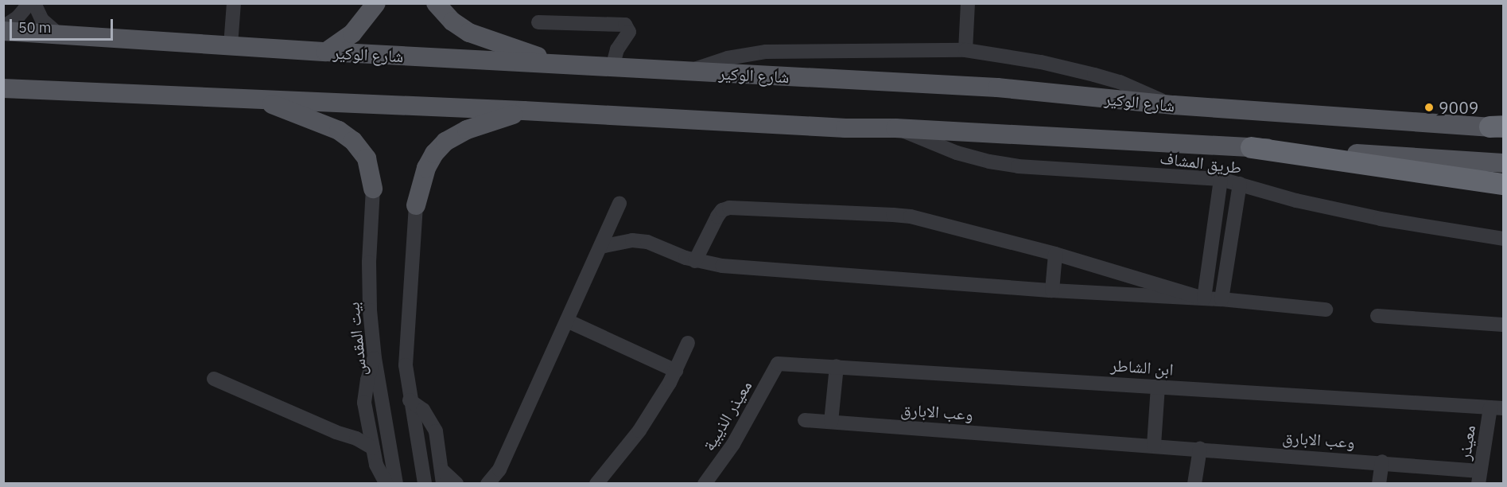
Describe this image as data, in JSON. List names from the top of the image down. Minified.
{"streets":{"main road":["شارع الوكير"],"street":["طريق المشاف","بيت المقدس","ابن الشاطر","وعب الابارق","معيذر الذيبية","معيذر"]},"crossings":[["ابن الشاطر","معيذر الذيبية"],["ابن الشاطر","معيذر"],["وعب الابارق","معيذر"]],"places":["9009"],"scale_bar":"50 m"}
